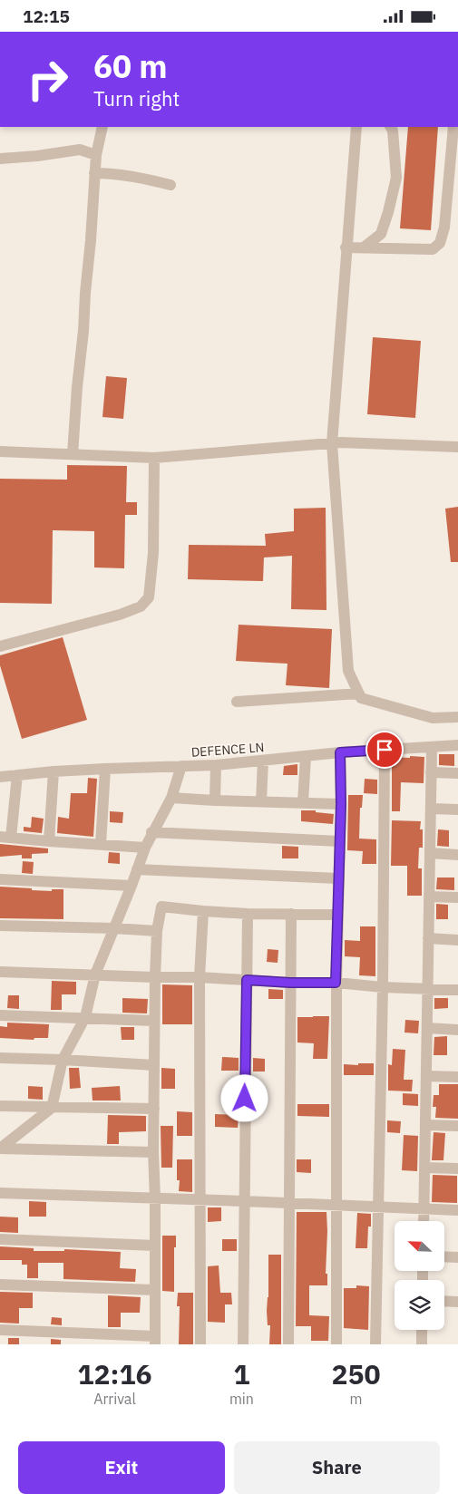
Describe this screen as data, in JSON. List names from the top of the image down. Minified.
{"streets":{"street":["DEFENCE LN"]},"north":"top left","page":{"status":"12:15","turn":["60 m","Turn right"],"eta":["12:16","Arrival","1","min","250","m"],"buttons":["Exit","Share"]}}
